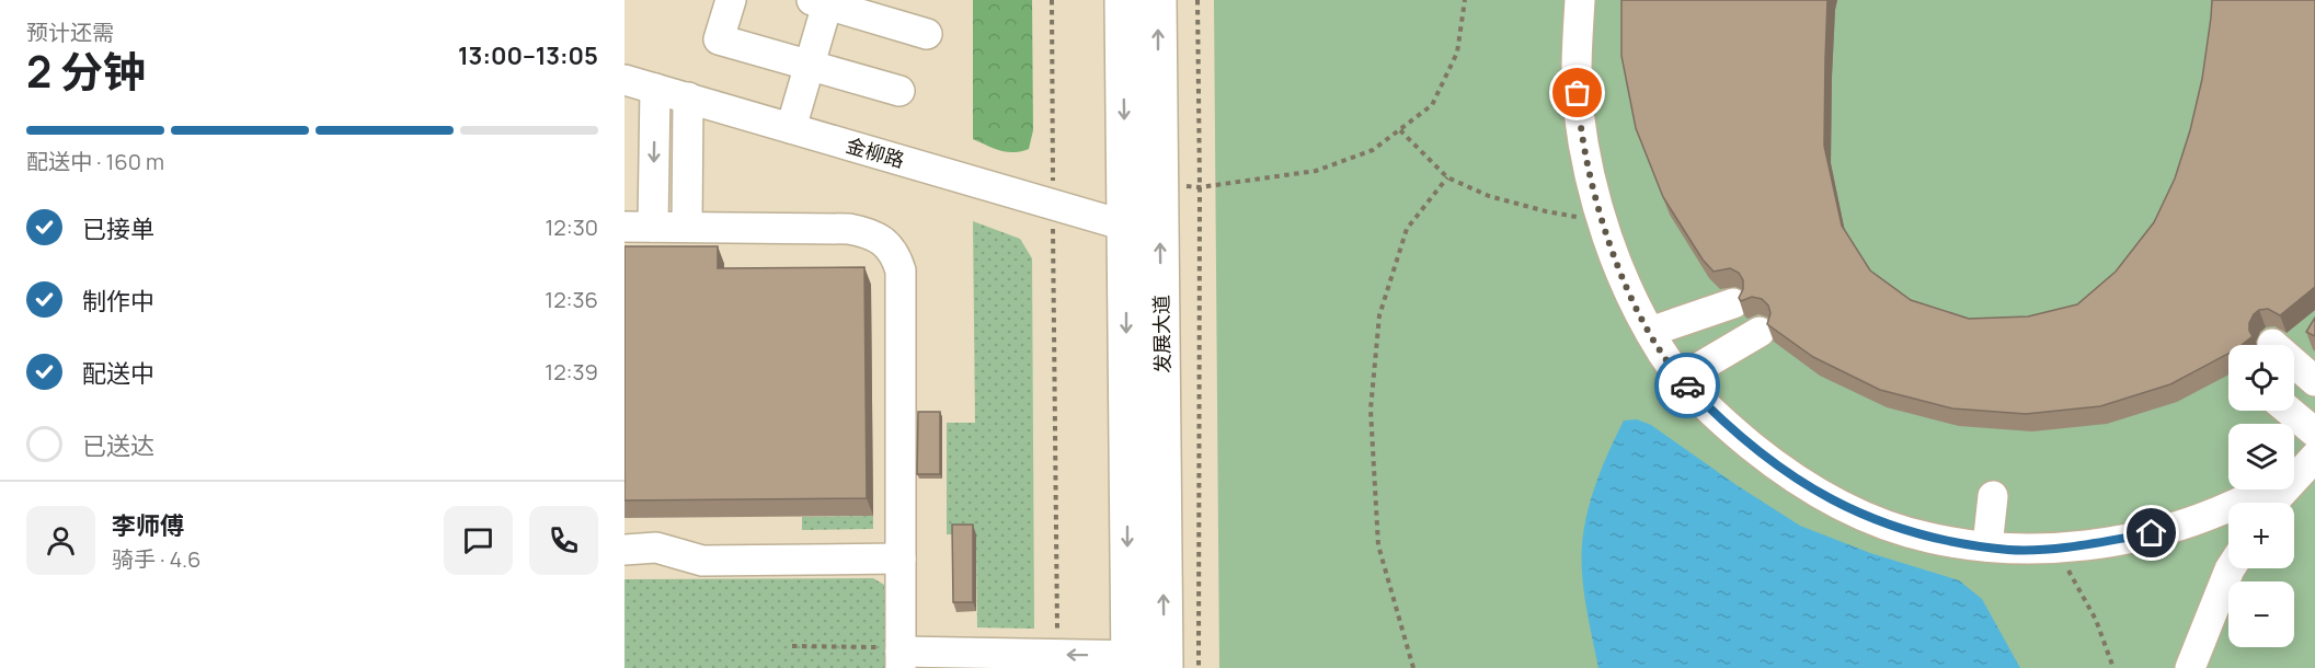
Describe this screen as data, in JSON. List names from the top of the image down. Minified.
{"streets":{"main road":["发展大道"],"street":["金柳路"]},"crossings":[["金柳路","发展大道"]],"page":{"heading":["2 分钟","预计还需","13:00–13:05"],"panel":["李师傅","骑手 · 4.6"],"bar":"配送中 · 160 m","list":[["已接单","12:30"],["制作中","12:36"],["配送中","12:39"],"已送达"],"map_buttons":["+","−"]}}
